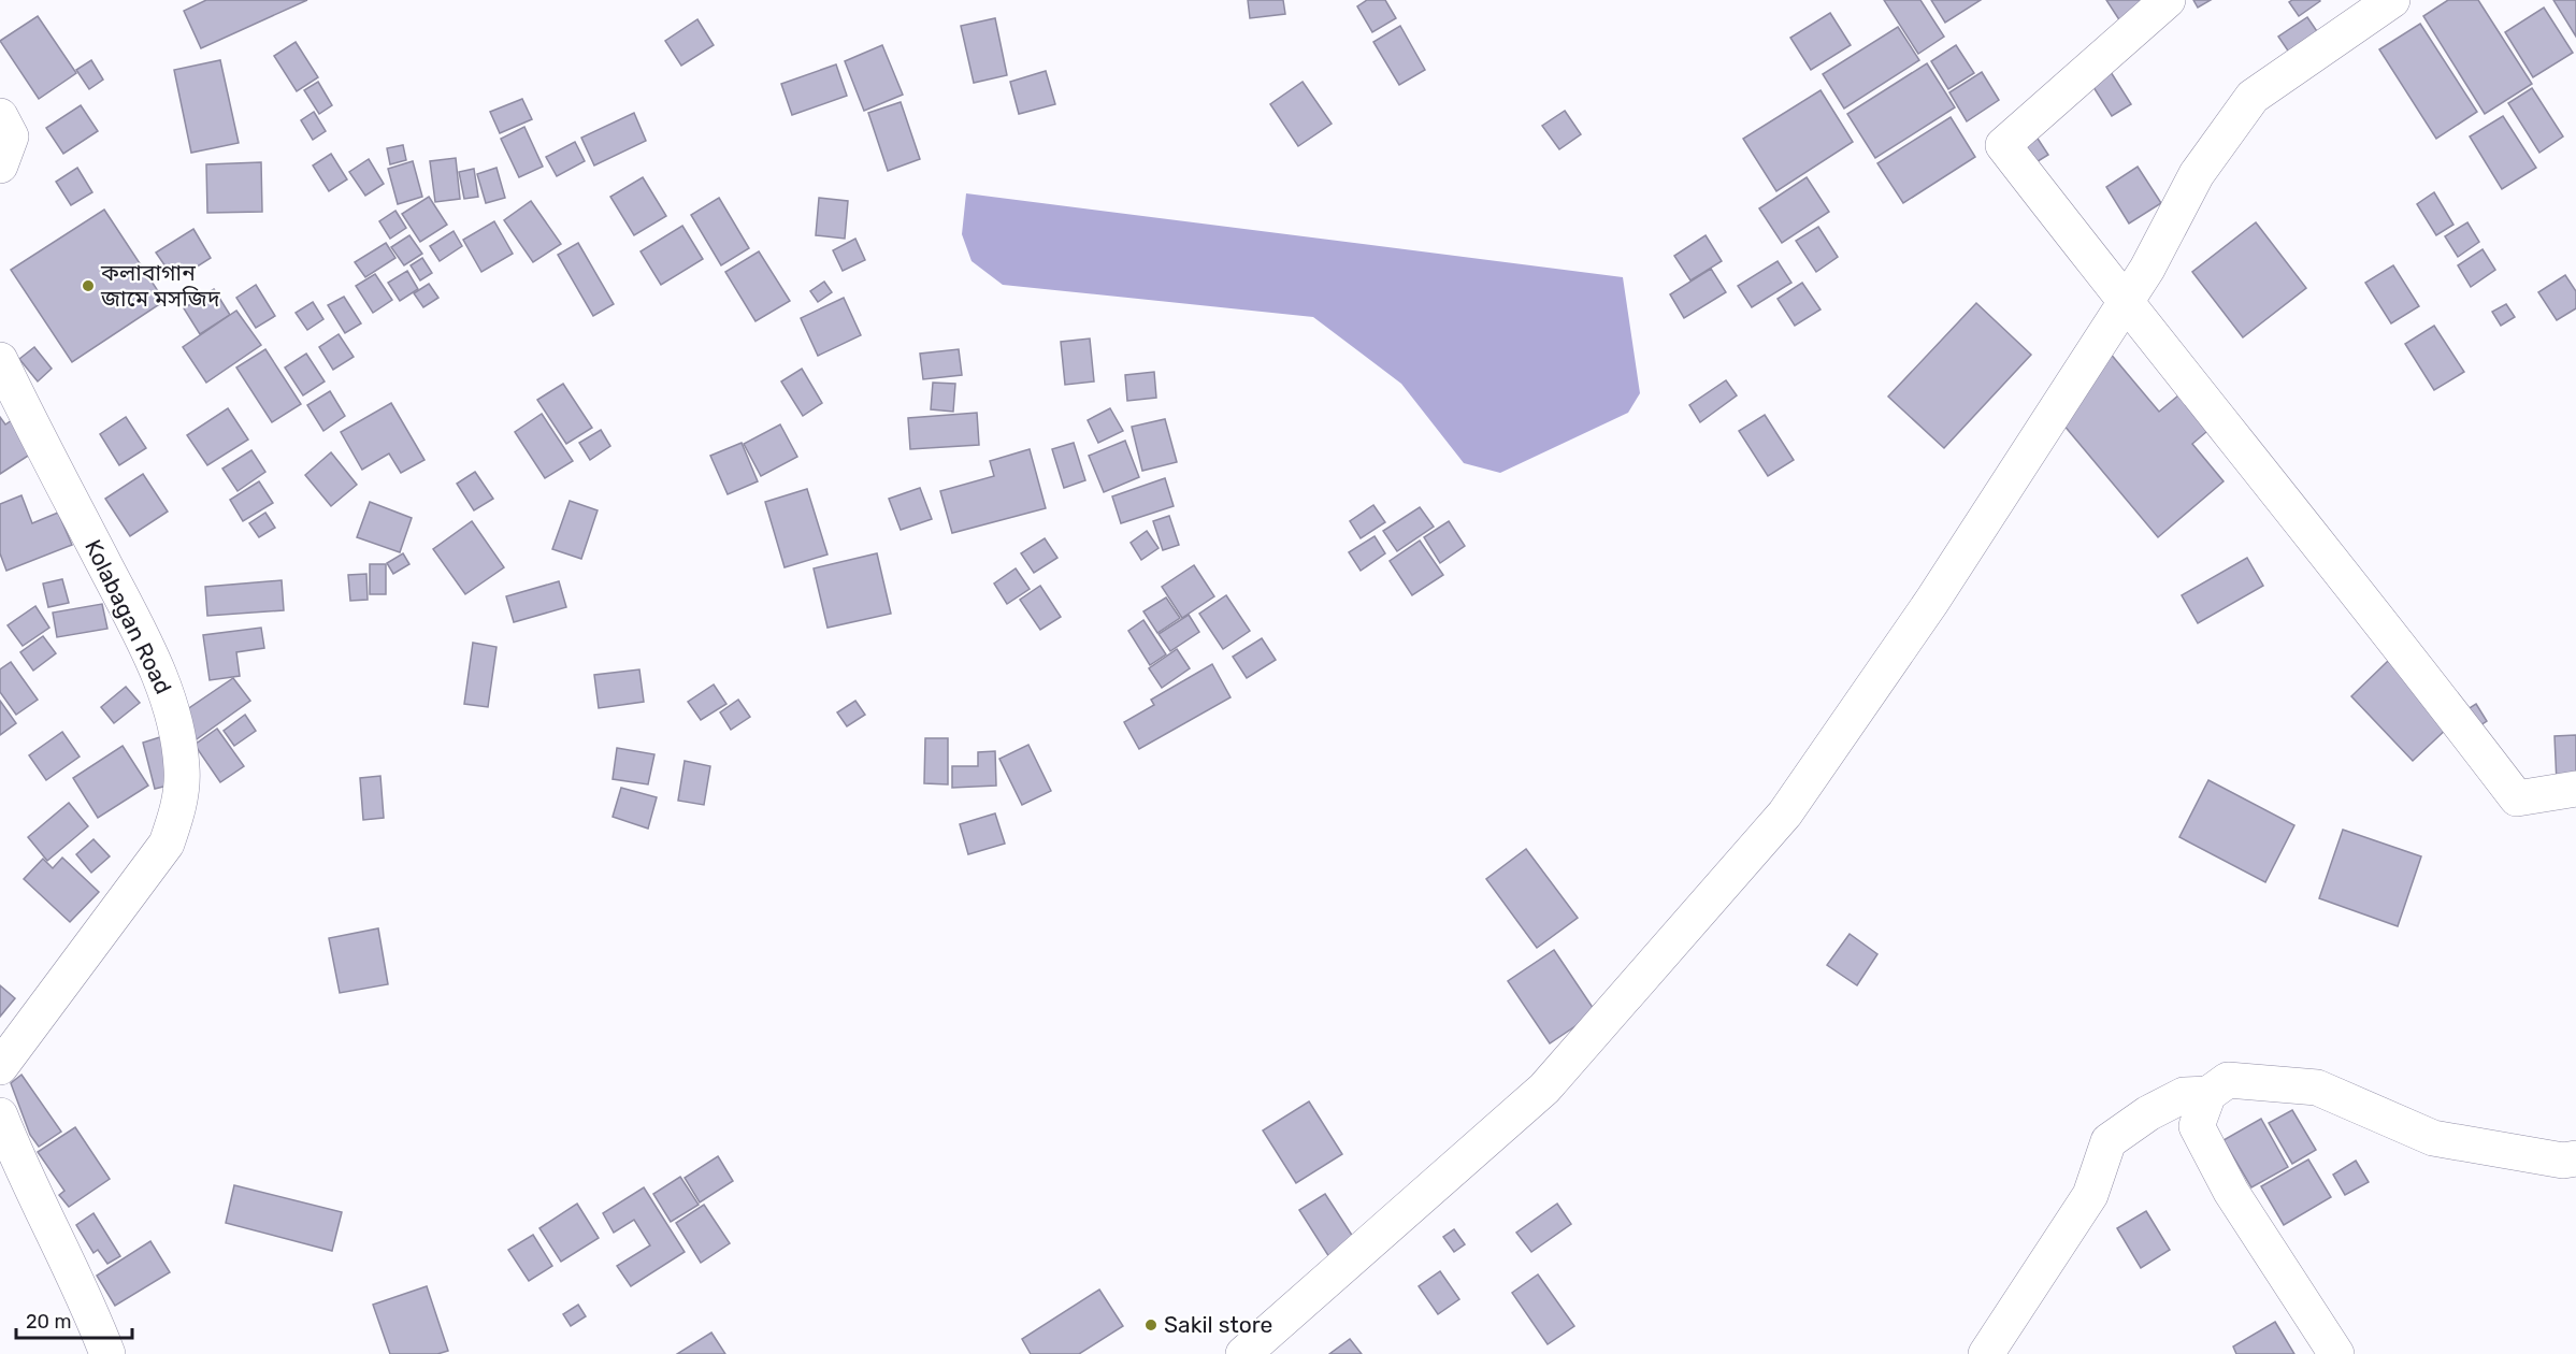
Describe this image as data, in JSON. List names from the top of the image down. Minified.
{"streets":{"street":["Kolabagan Road"]},"places":["কলাবাগান জামে মসজিদ","Sakil store"],"scale_bar":"20 m"}
